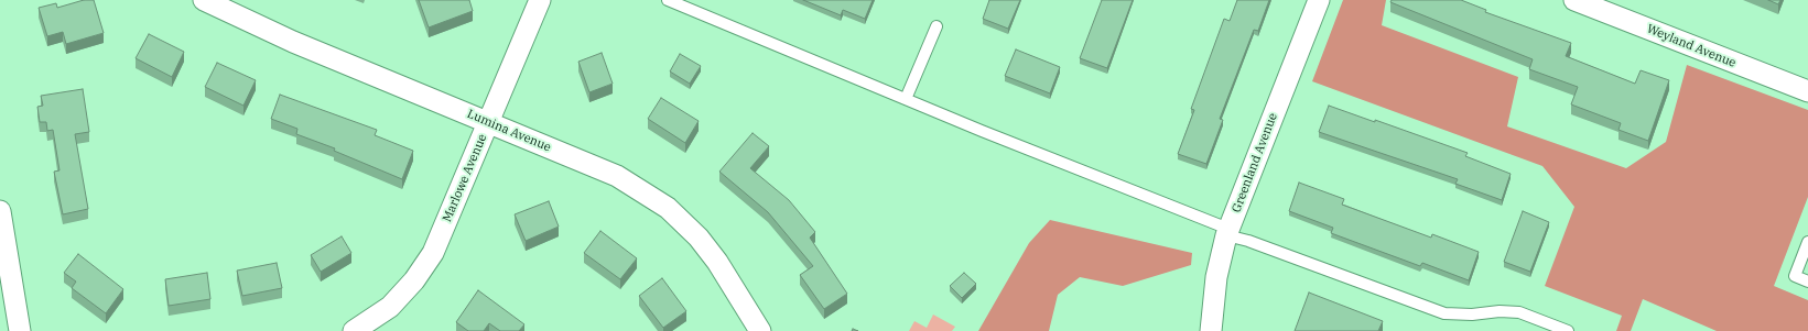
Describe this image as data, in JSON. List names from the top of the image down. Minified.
{"streets":{"street":["Weyland Avenue","Lumina Avenue","Greenland Avenue","Marlowe Avenue"]},"crossings":[["Lumina Avenue","Marlowe Avenue"]]}
